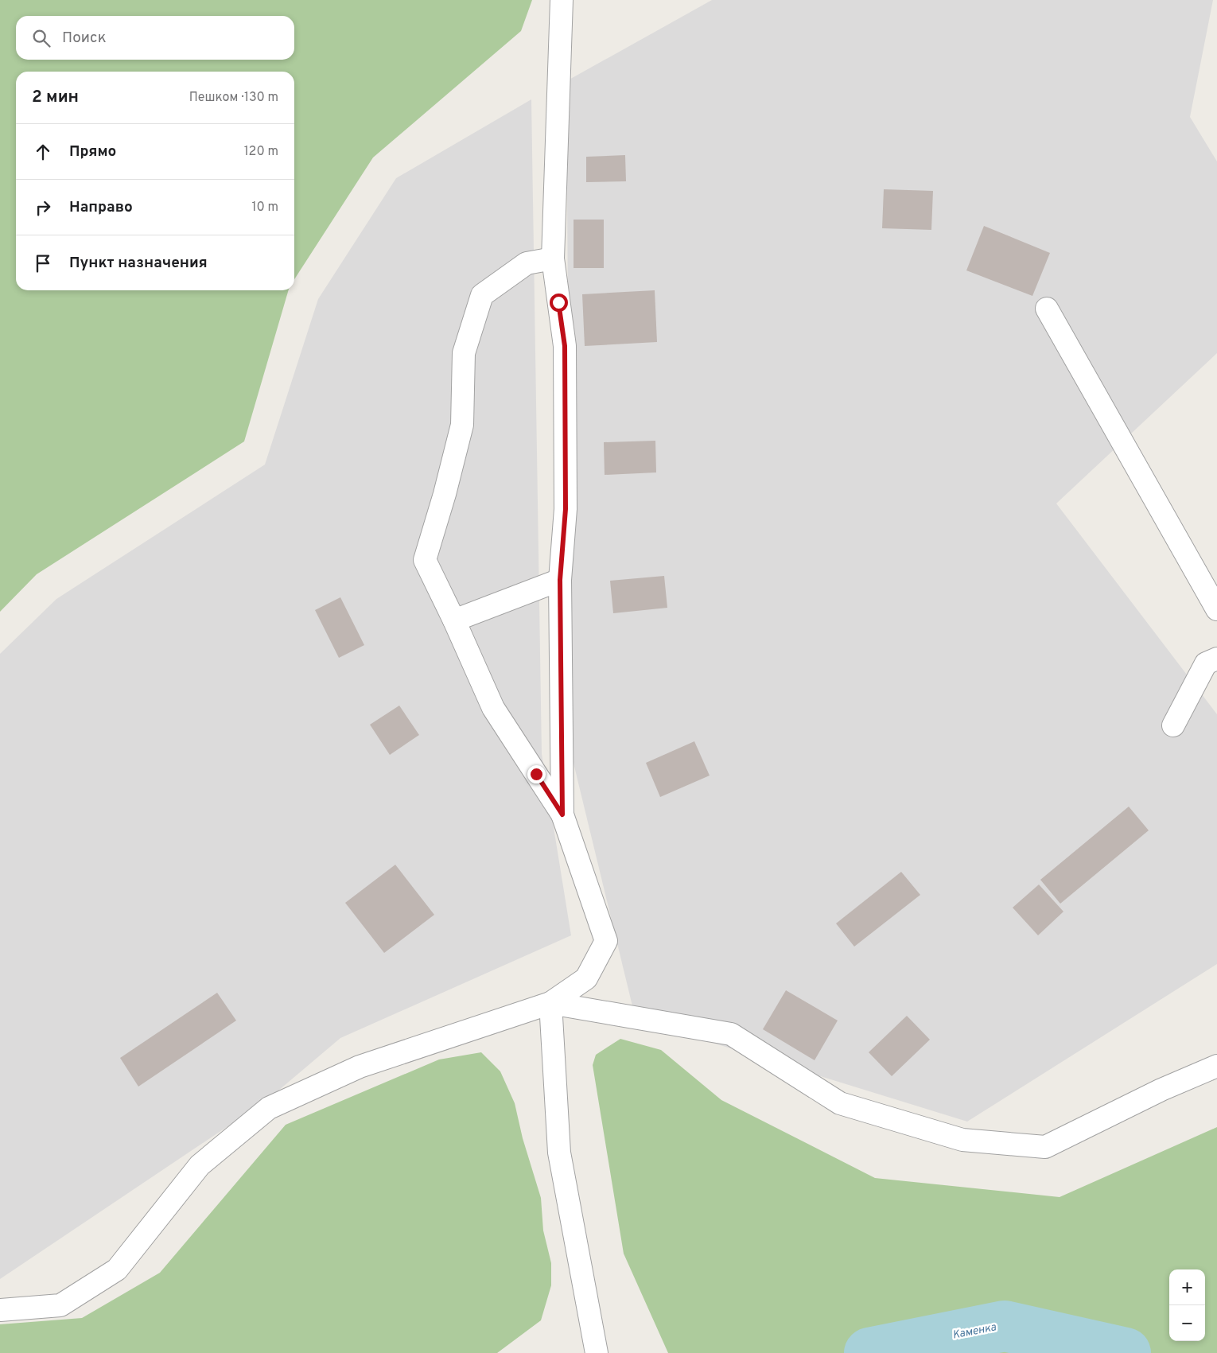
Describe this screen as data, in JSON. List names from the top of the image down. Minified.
{"water":["Каменка"],"page":{"search":"Поиск","heading":["2 мин","Пешком · 130 m"],"list":[["Прямо","120 m"],["Направо","10 m"],"Пункт назначения"],"map_buttons":["+","−"]}}
